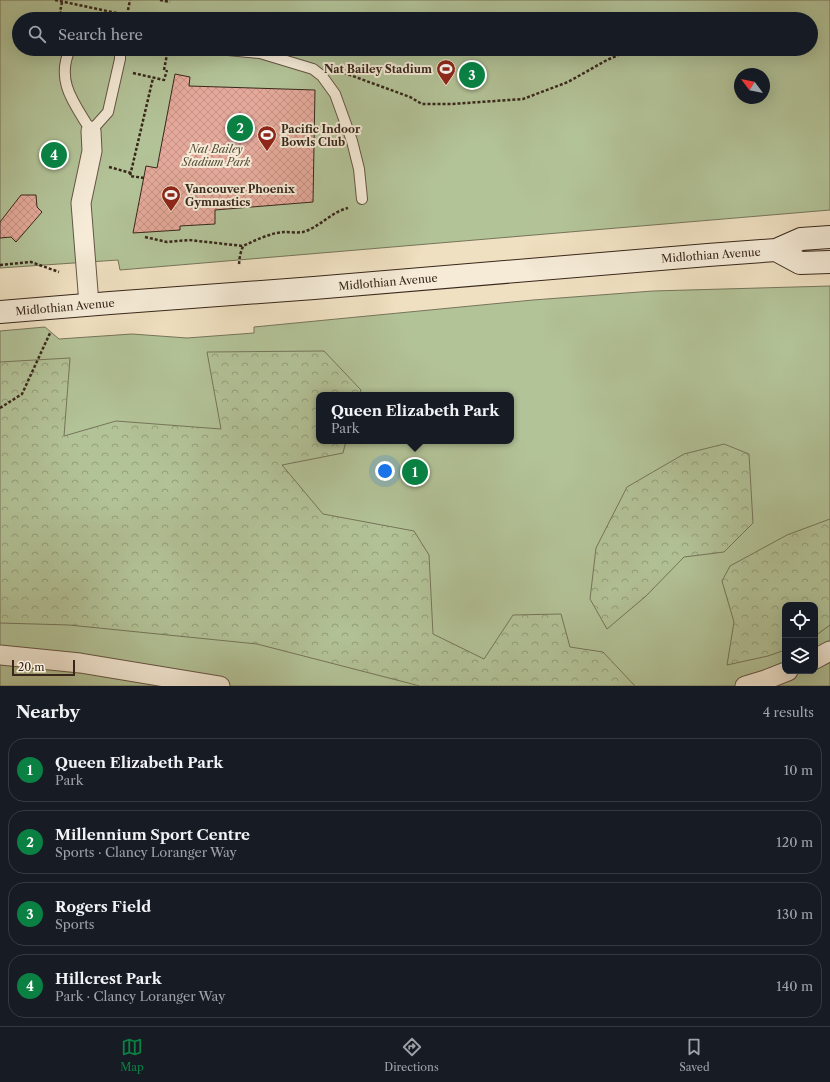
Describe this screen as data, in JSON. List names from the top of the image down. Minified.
{"streets":{"street":["Midlothian Avenue"]},"parks":["Nat Bailey Stadium Park"],"places":{"sports":["Nat Bailey Stadium","Pacific Indoor Bowls Club","Vancouver Phoenix Gymnastics"]},"scale_bar":"20 m","north":"top left","page":{"search":"Search here","pins":["3","2","4","1"],"popup":["Queen Elizabeth Park","Park"],"scale":"20 m","heading":["Nearby","4 results"],"list":[{"mark":"1","name":"Queen Elizabeth Park","note":"Park","value":"10 m"},{"mark":"2","name":"Millennium Sport Centre","note":"Sports · Clancy Loranger Way","value":"120 m"},{"mark":"3","name":"Rogers Field","note":"Sports","value":"130 m"},{"mark":"4","name":"Hillcrest Park","note":"Park · Clancy Loranger Way","value":"140 m"}],"nav":["Map","Directions","Saved"]}}
